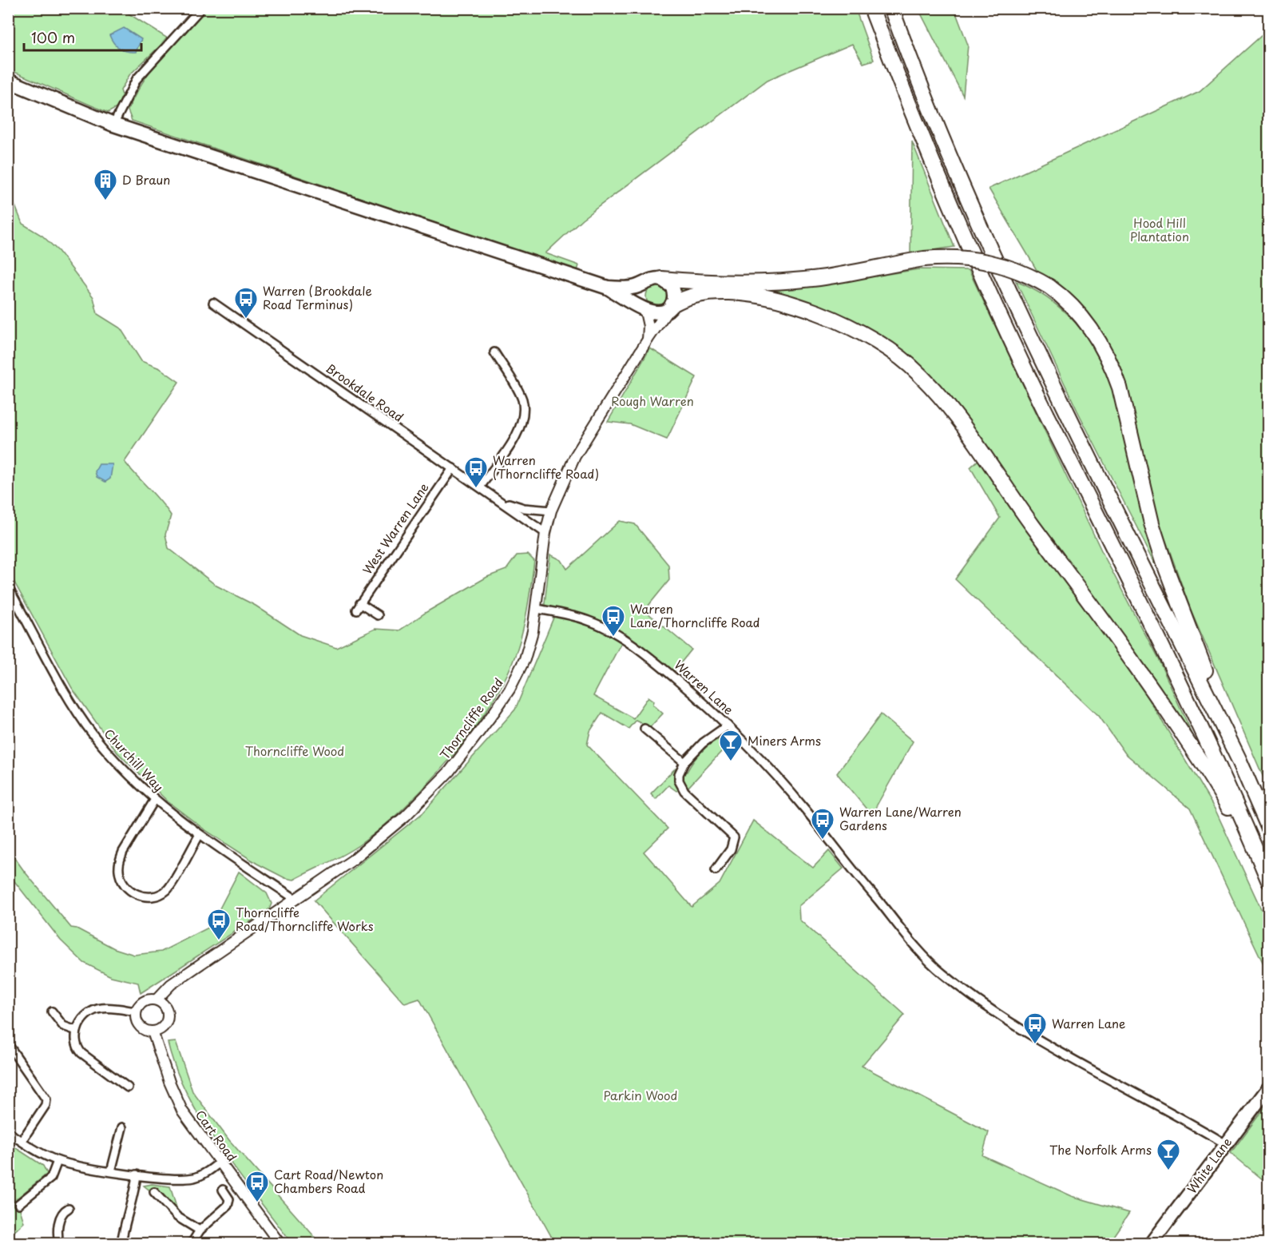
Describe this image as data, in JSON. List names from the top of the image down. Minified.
{"streets":{"main road":["White Lane"],"street":["Brookdale Road","West Warren Lane","Warren Lane","Thorncliffe Road","Churchill Way","Cart Road"]},"crossings":[["Brookdale Road","West Warren Lane"],["Brookdale Road","Thorncliffe Road"],["Warren Lane","Thorncliffe Road"],["Warren Lane","White Lane"],["Thorncliffe Road","Churchill Way"],["Thorncliffe Road","Cart Road"]],"parks":["Hood Hill Plantation","Rough Warren","Thorncliffe Wood","Parkin Wood"],"places":{"building":["D Braun"],"bus stop":["Warren (Brookdale Road Terminus)","Warren (Thorncliffe Road)","Warren Lane/Thorncliffe Road","Warren Lane/Warren Gardens","Thorncliffe Road/Thorncliffe Works","Warren Lane","Cart Road/Newton Chambers Road"],"bar":["Miners Arms","The Norfolk Arms"]},"scale_bar":"100 m"}
